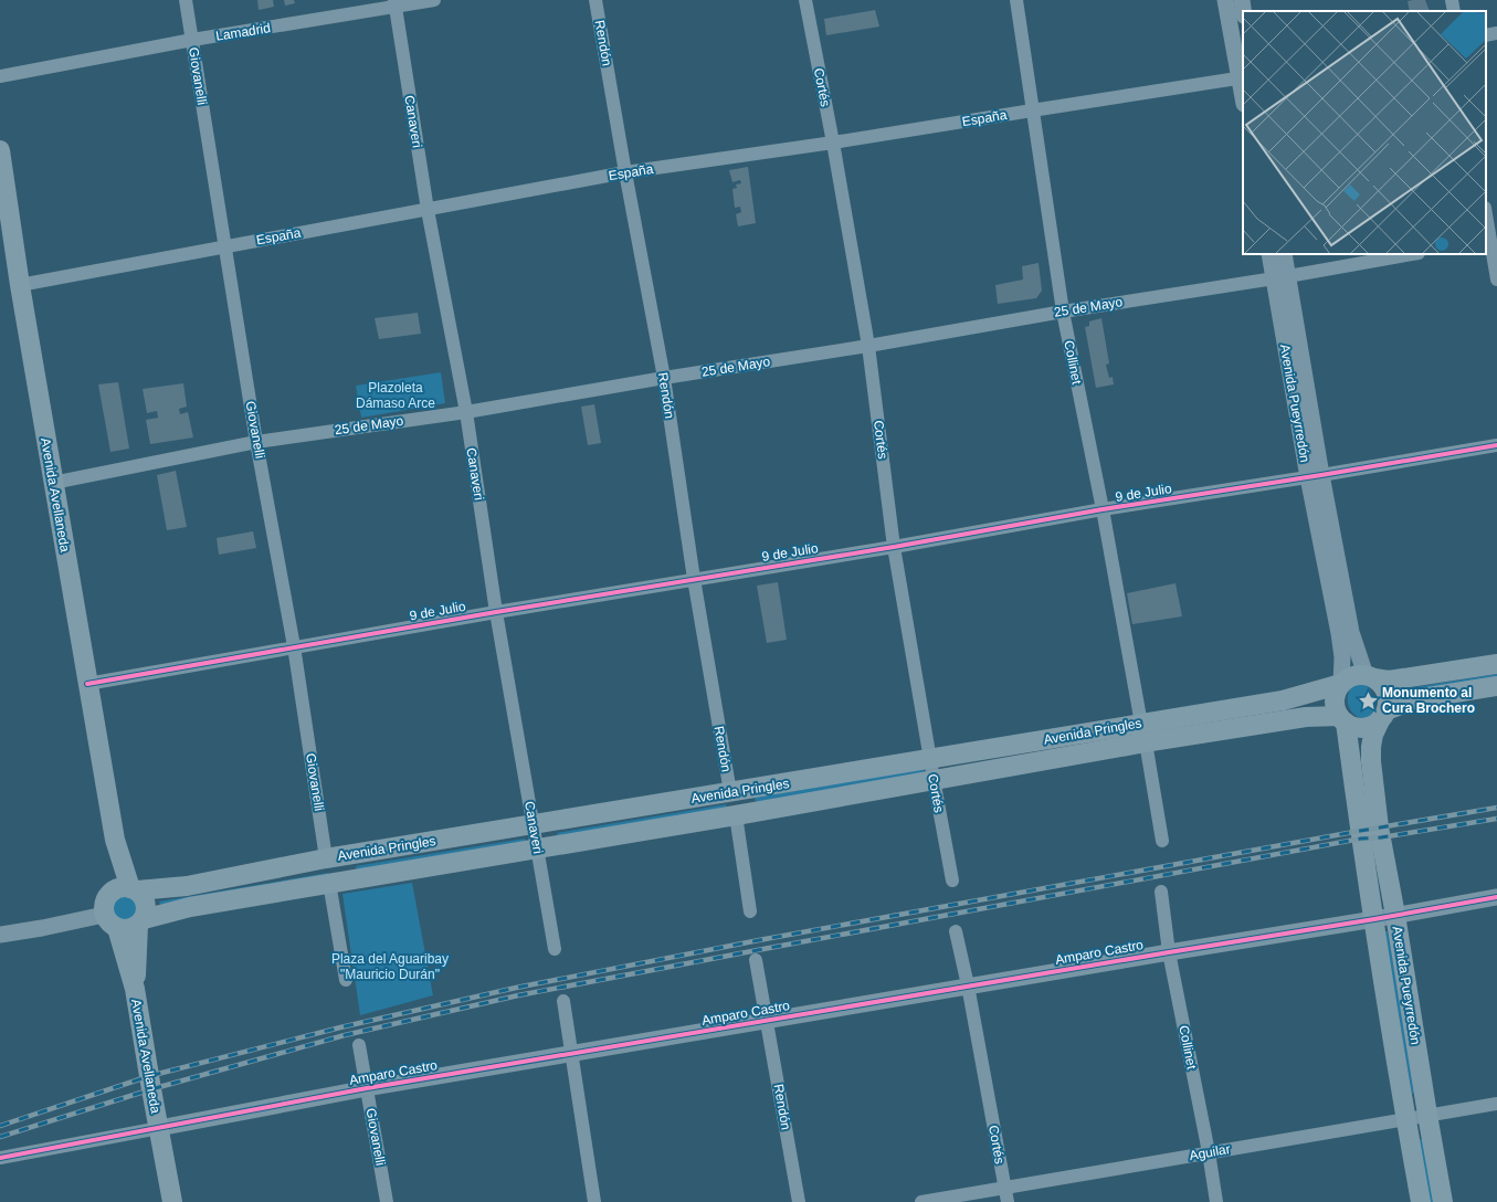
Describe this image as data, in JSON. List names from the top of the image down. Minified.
{"streets":{"main road":["Avenida Pueyrredón","Avenida Avellaneda","Avenida Pringles"],"street":["Lamadrid","Rendón","Giovanelli","Cortés","España","Canaveri","25 de Mayo","Collinet","9 de Julio","Amparo Castro","Aguilar"]},"crossings":[["Lamadrid","Giovanelli"],["Lamadrid","Canaveri"],["Rendón","España"],["Rendón","25 de Mayo"],["Rendón","9 de Julio"],["Rendón","Avenida Pringles"],["Rendón","Amparo Castro"],["Giovanelli","España"],["Giovanelli","25 de Mayo"],["Giovanelli","9 de Julio"],["Giovanelli","Avenida Pringles"],["Giovanelli","Amparo Castro"],["Cortés","España"],["Cortés","25 de Mayo"],["Cortés","9 de Julio"],["Cortés","Avenida Pringles"],["Cortés","Amparo Castro"],["Cortés","Aguilar"],["España","Canaveri"],["España","Collinet"],["España","Avenida Avellaneda"],["Canaveri","25 de Mayo"],["Canaveri","9 de Julio"],["Canaveri","Avenida Pringles"],["25 de Mayo","Collinet"],["25 de Mayo","Avenida Pueyrredón"],["25 de Mayo","Avenida Avellaneda"],["Collinet","9 de Julio"],["Collinet","Avenida Pringles"],["Collinet","Amparo Castro"],["Collinet","Aguilar"],["Avenida Pueyrredón","9 de Julio"],["Avenida Pueyrredón","Avenida Pringles"],["Avenida Pueyrredón","Amparo Castro"],["Avenida Pueyrredón","Aguilar"],["9 de Julio","Avenida Avellaneda"],["Avenida Avellaneda","Avenida Pringles"],["Avenida Avellaneda","Amparo Castro"]],"parks":["Plazoleta Dámaso Arce","Plaza del Aguaribay \"Mauricio Durán\""],"places":{"place":["Monumento al Cura Brochero"]}}
